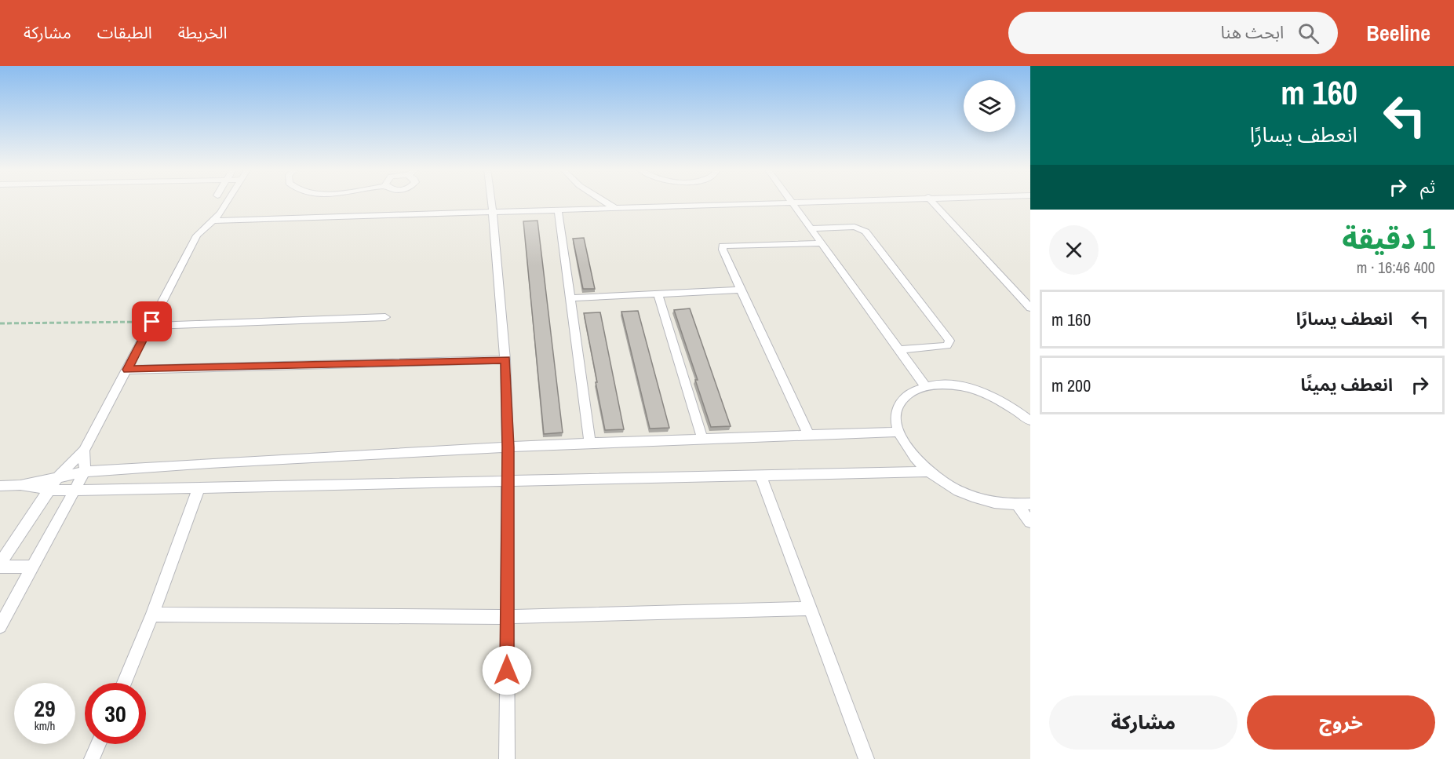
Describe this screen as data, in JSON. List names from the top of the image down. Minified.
{"page":{"header":"Beeline","search":"ابحث هنا","nav":["الخريطة","الطبقات","مشاركة"],"turn":["160 m","انعطف يسارًا"],"then":"ثم","heading":["1 دقيقة","400 m · 16:46"],"list":[{"name":"انعطف يسارًا","value":"160 m"},{"name":"انعطف يمينًا","value":"200 m"}],"speed":"29 km/h","limit":"30","buttons":["خروج","مشاركة"]}}
